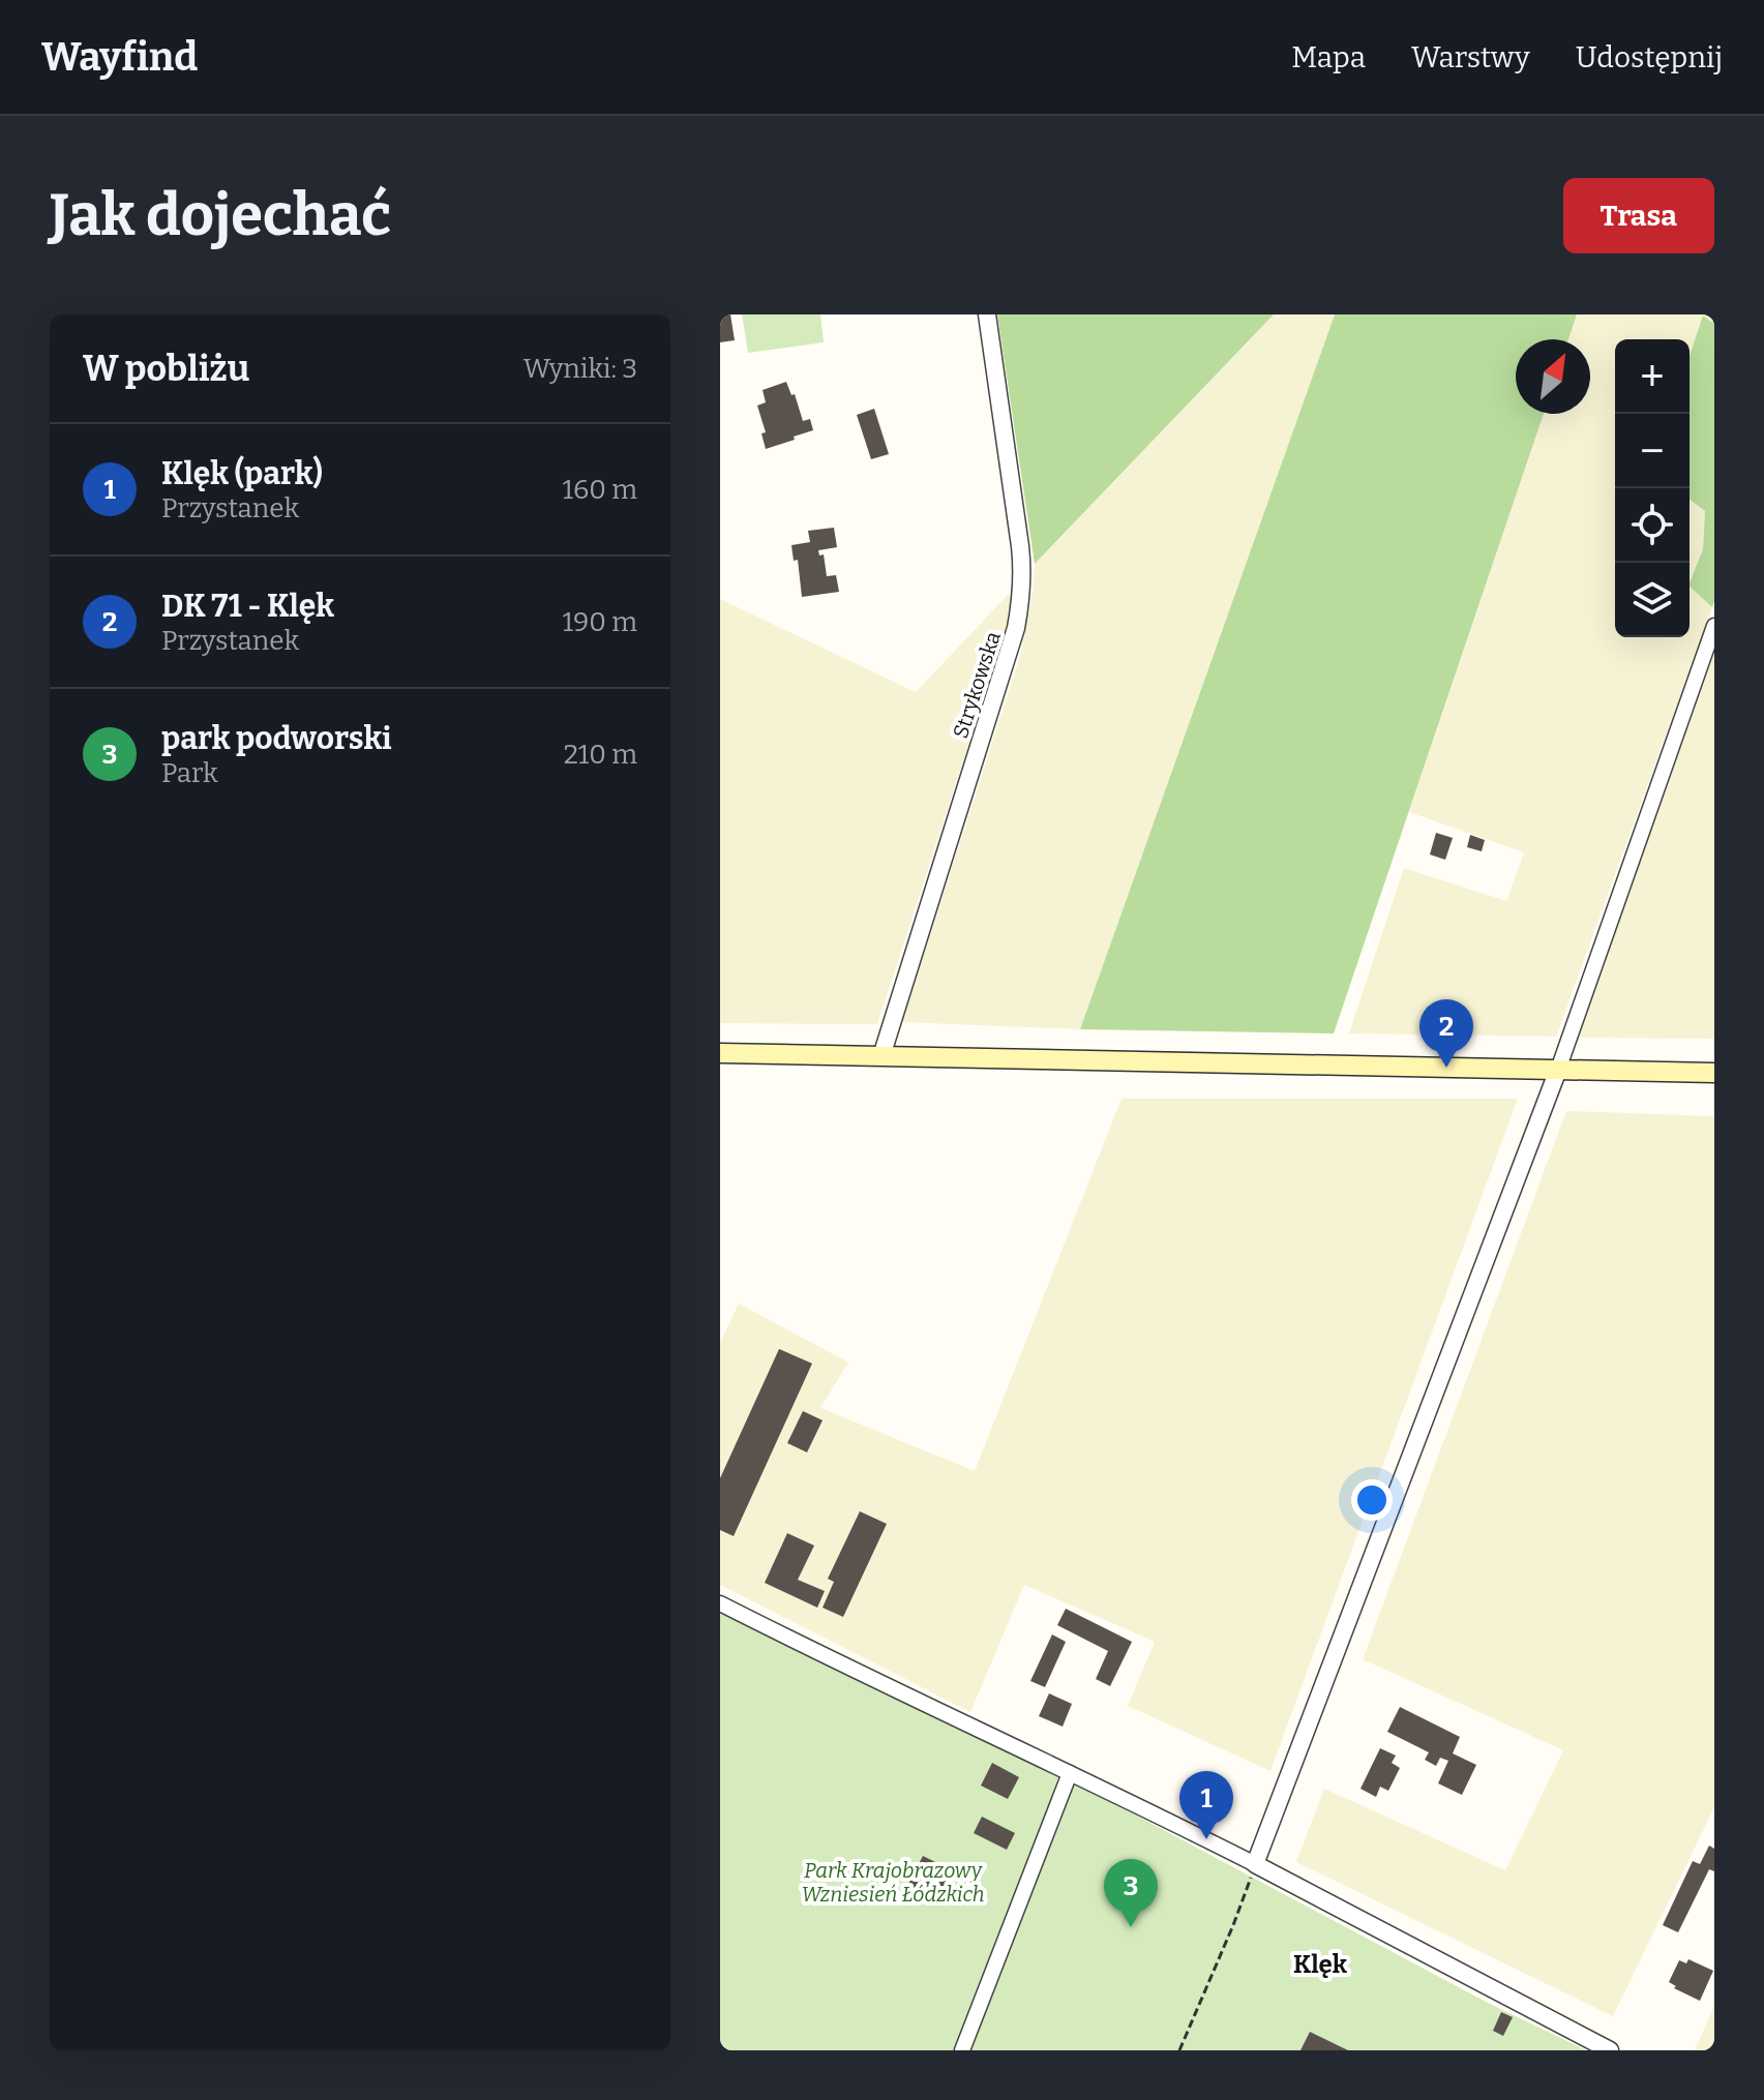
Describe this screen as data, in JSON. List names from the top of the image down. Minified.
{"streets":{"street":["Strykowska"]},"districts":["Klęk"],"parks":["Park Krajobrazowy Wzniesień Łódzkich"],"north":"top right","page":{"header":"Wayfind","nav":["Mapa","Warstwy","Udostępnij"],"buttons":"Trasa","title":"Jak dojechać","heading":["W pobliżu","Wyniki: 3"],"map_buttons":["+","−"],"list":[{"mark":"1","name":"Klęk (park)","note":"Przystanek","value":"160 m"},{"mark":"2","name":"DK 71 - Klęk","note":"Przystanek","value":"190 m"},{"mark":"3","name":"park podworski","note":"Park","value":"210 m"}],"pins":["2","1","3"]}}
